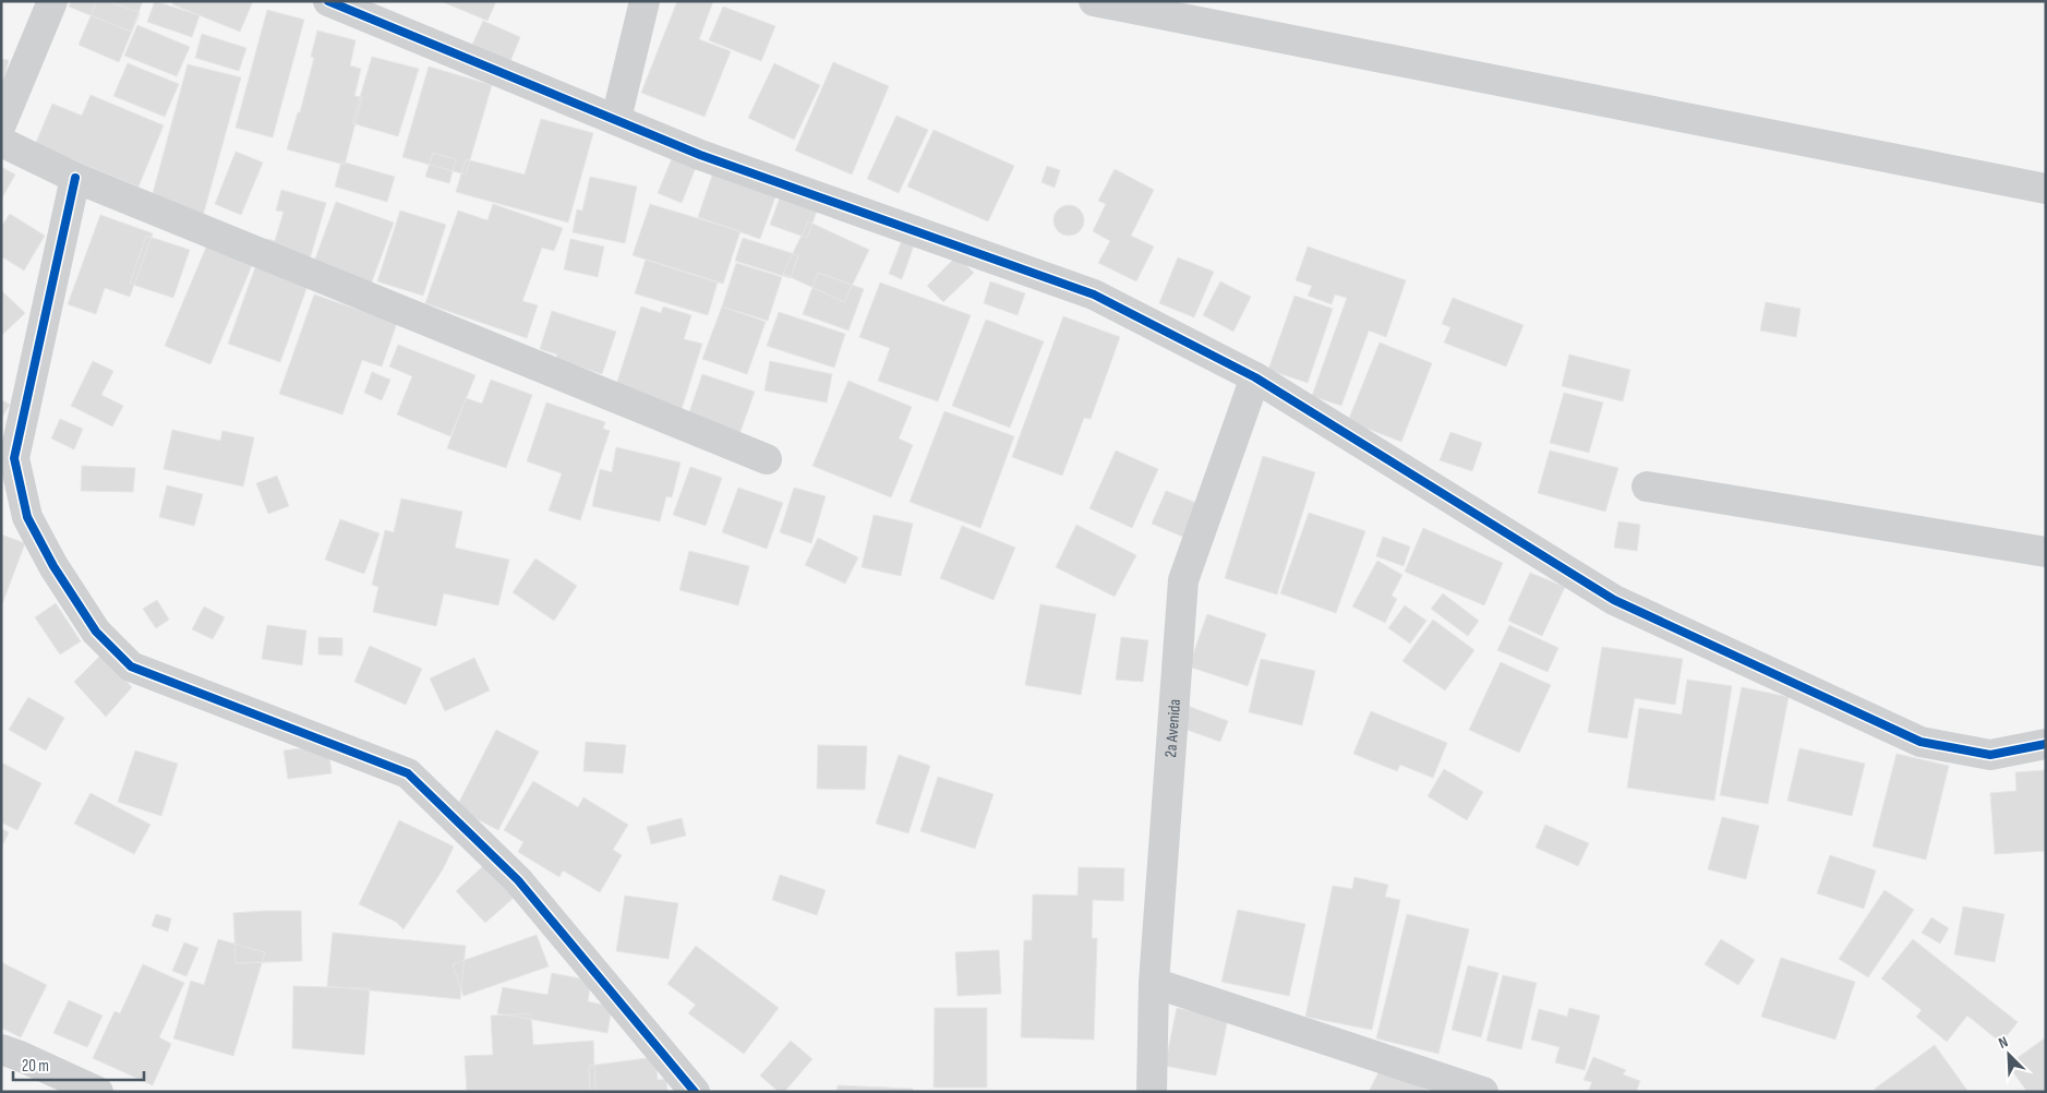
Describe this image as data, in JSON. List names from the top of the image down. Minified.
{"streets":{"street":["2a Avenida"]},"scale_bar":"20 m","north":"top left"}
